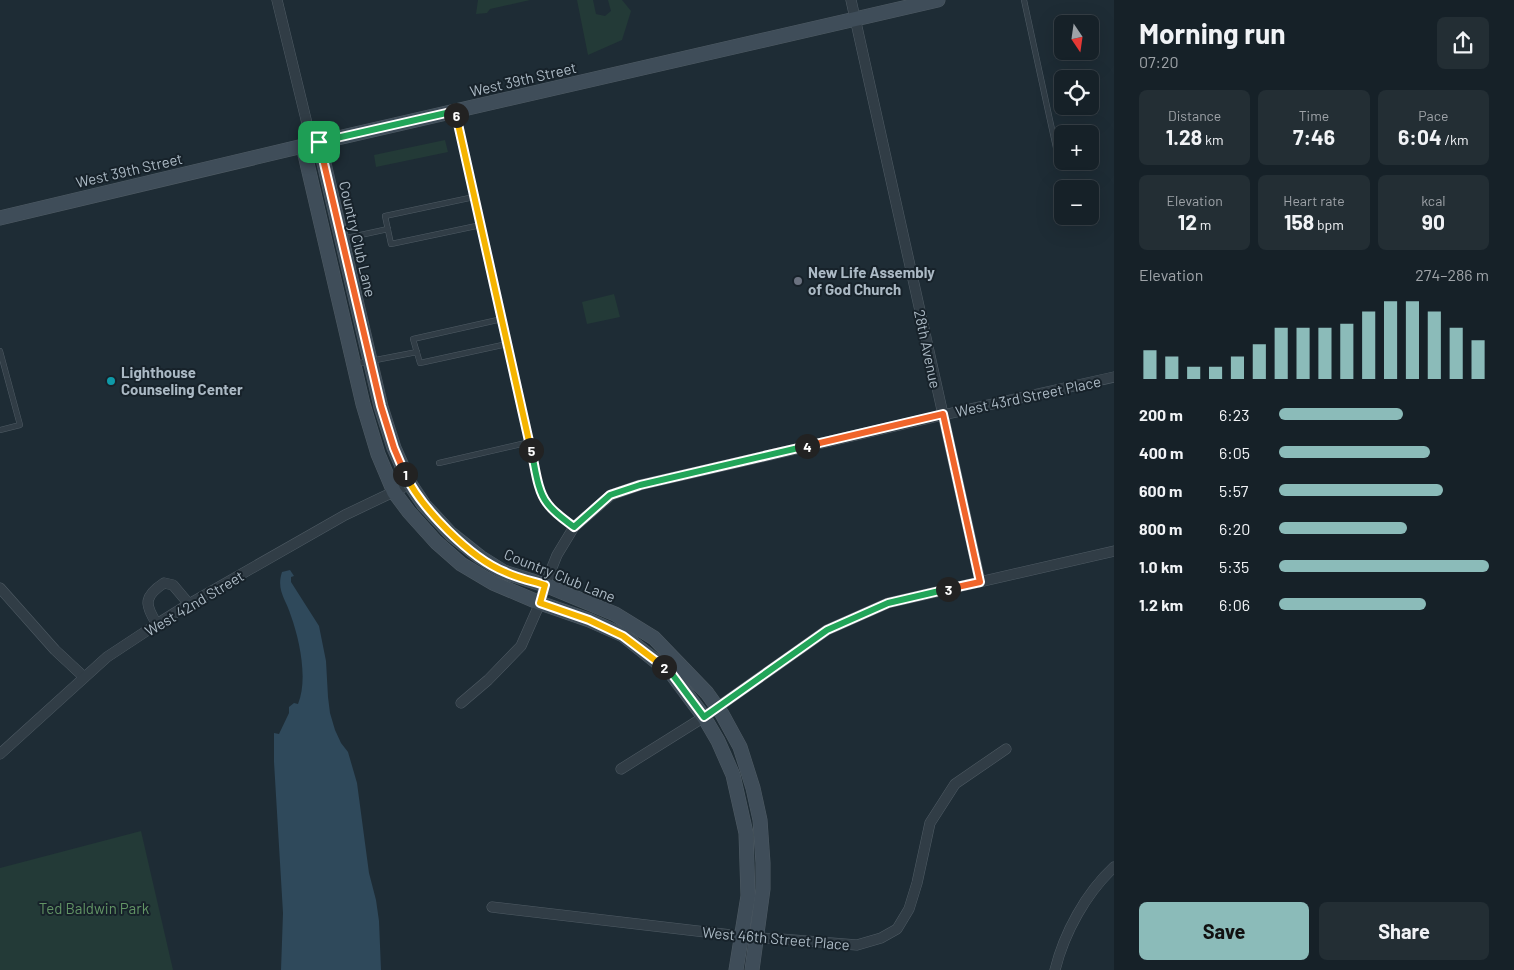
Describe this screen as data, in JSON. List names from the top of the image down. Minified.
{"streets":{"street":["West 39th Street","Country Club Lane","28th Avenue","West 43rd Street Place","West 42nd Street","West 46th Street Place"]},"crossings":[["West 39th Street","Country Club Lane"],["West 39th Street","28th Avenue"],["Country Club Lane","West 43rd Street Place"],["Country Club Lane","West 42nd Street"],["Country Club Lane","West 46th Street Place"],["28th Avenue","West 43rd Street Place"]],"parks":["Ted Baldwin Park"],"places":["New Life Assembly of God Church","Lighthouse Counseling Center"],"north":"bottom","page":{"heading":["Morning run","07:20"],"map_buttons":["+","−"],"stats":[["Distance","1.28 km"],["Time","7:46"],["Pace","6:04 /km"],["Elevation","12 m"],["Heart rate","158 bpm"],["kcal","90"]],"pins":["6","4","5","1","3","2"],"chart":["Elevation","274–286 m"],"list":[{"name":"200 m","note":"6:23"},{"name":"400 m","note":"6:05"},{"name":"600 m","note":"5:57"},{"name":"800 m","note":"6:20"},{"name":"1.0 km","note":"5:35"},{"name":"1.2 km","note":"6:06"}],"buttons":["Save","Share"]}}
